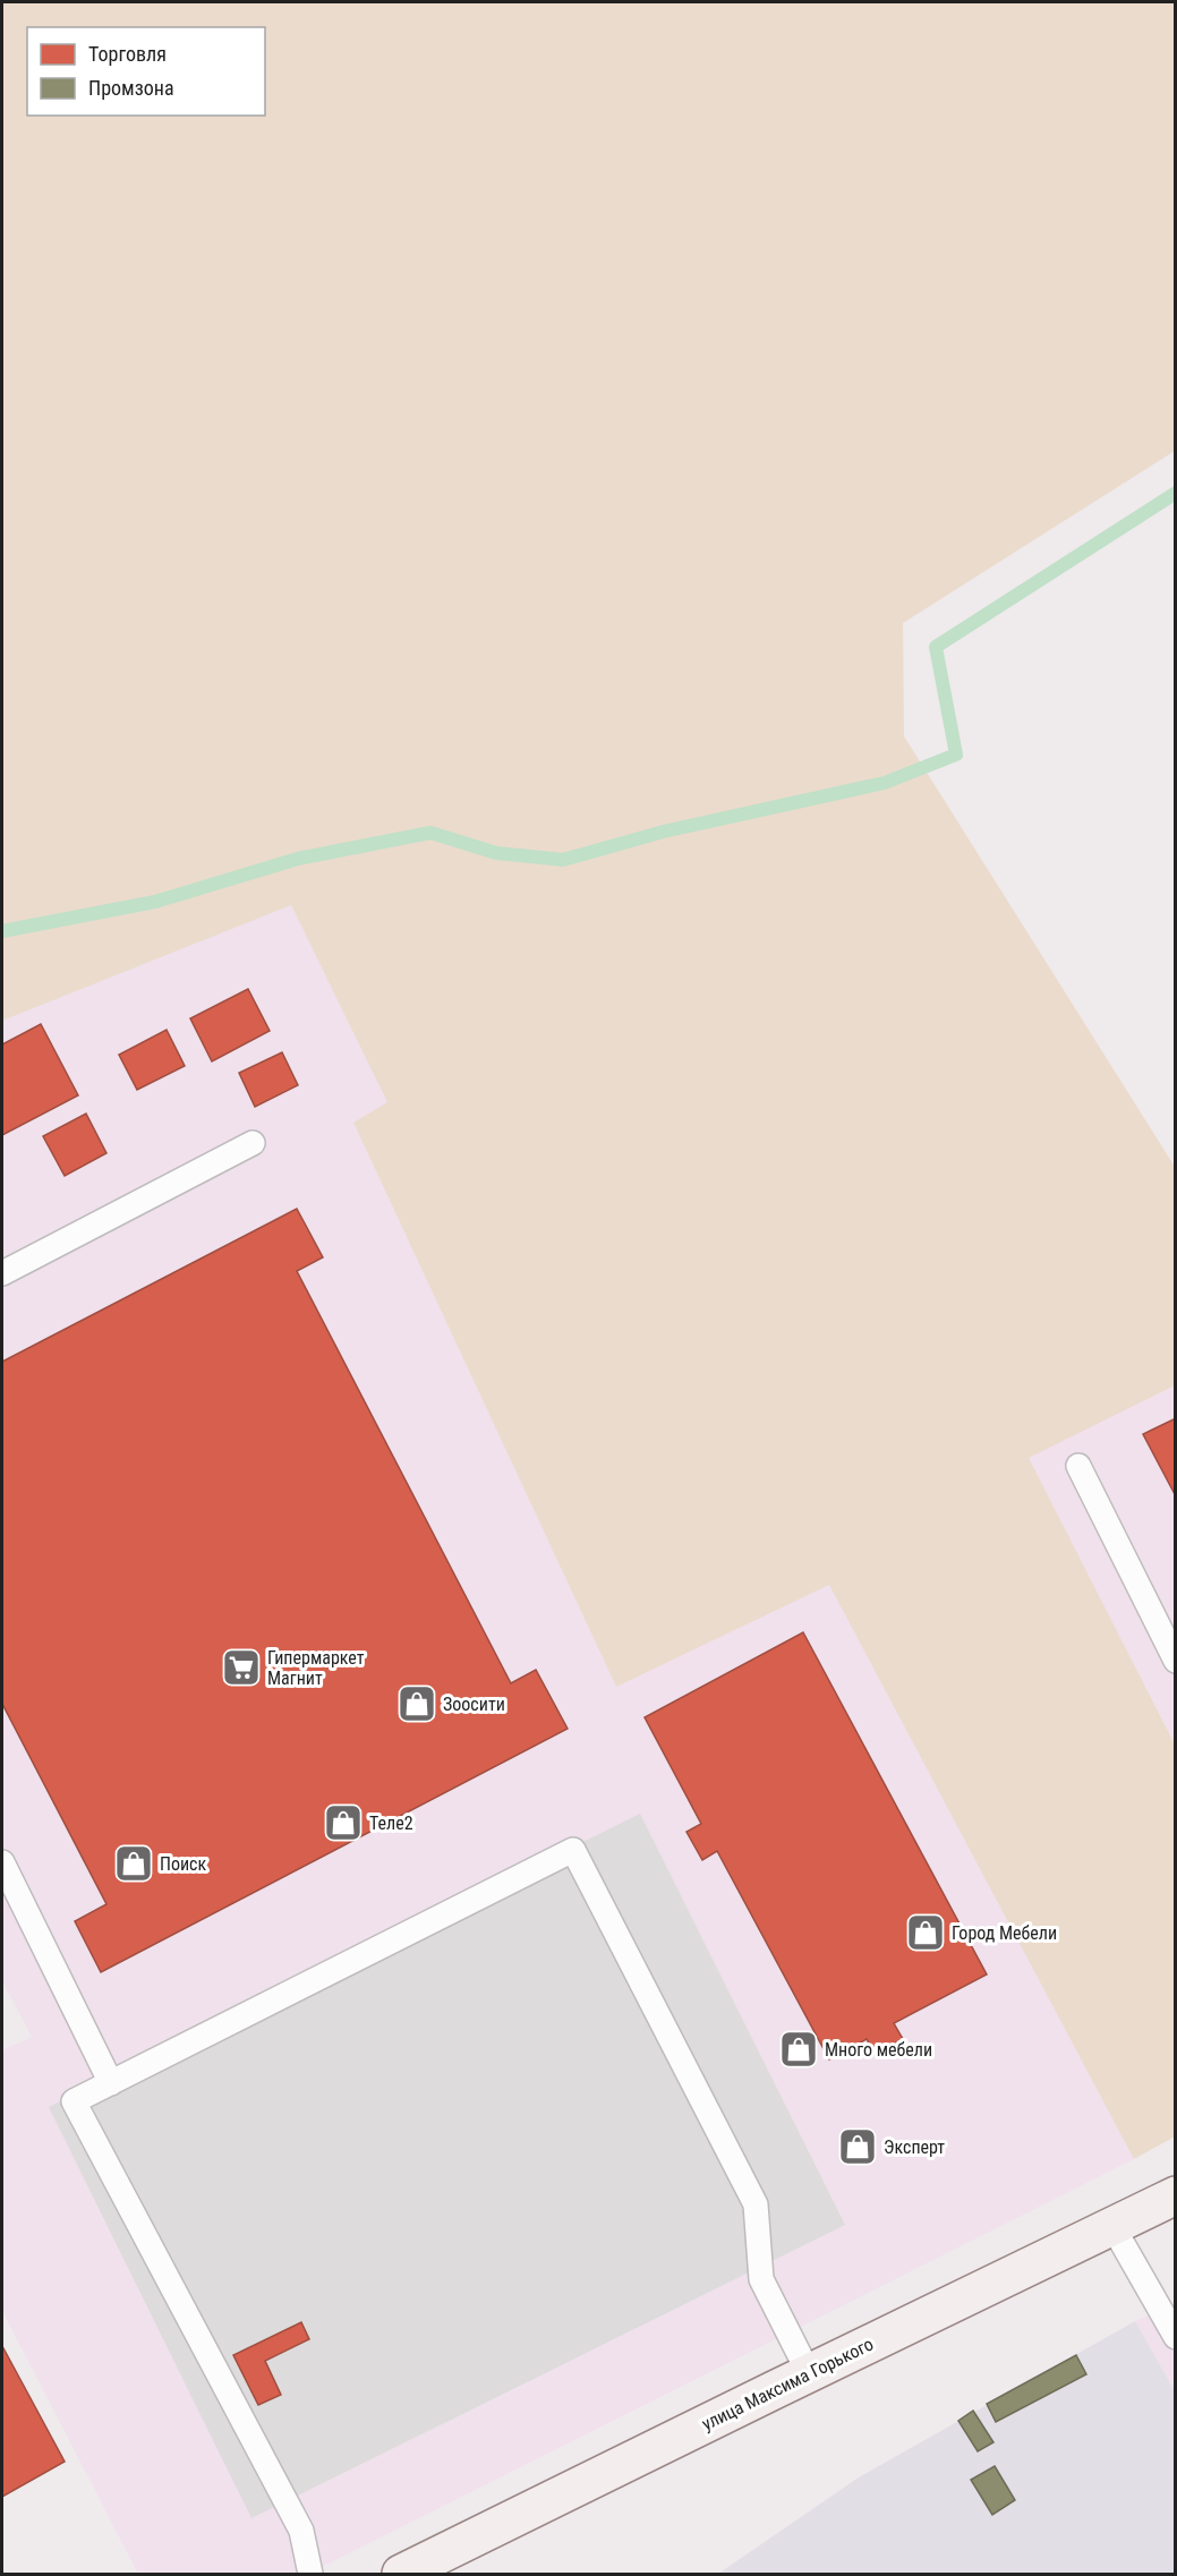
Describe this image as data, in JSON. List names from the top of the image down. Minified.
{"streets":{"main road":["улица Максима Горького"]},"places":{"supermarket":["Гипермаркет Магнит"],"shop":["Зоосити","Теле2","Поиск","Город Мебели","Много мебели","Эксперт"]},"legend":["Торговля","Промзона"]}
